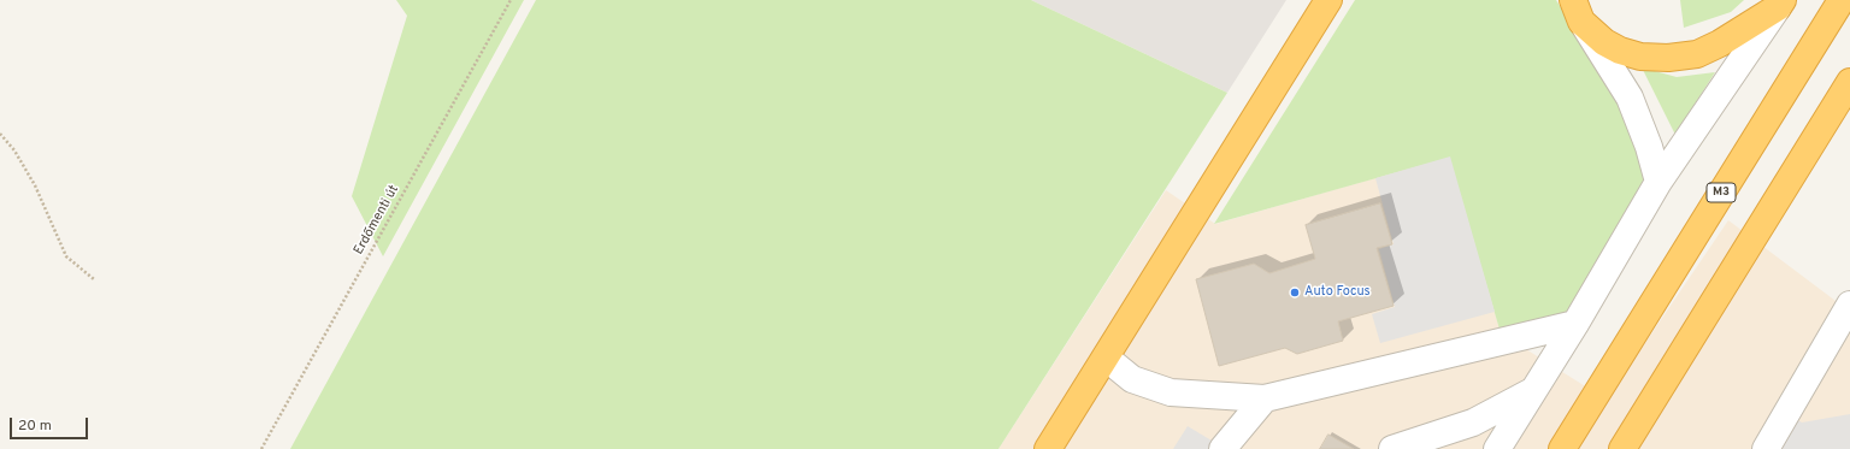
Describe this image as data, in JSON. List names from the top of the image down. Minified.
{"streets":{"highway":["M3"],"path":["Erdőmenti út"]},"places":["Auto Focus"],"scale_bar":"20 m"}
